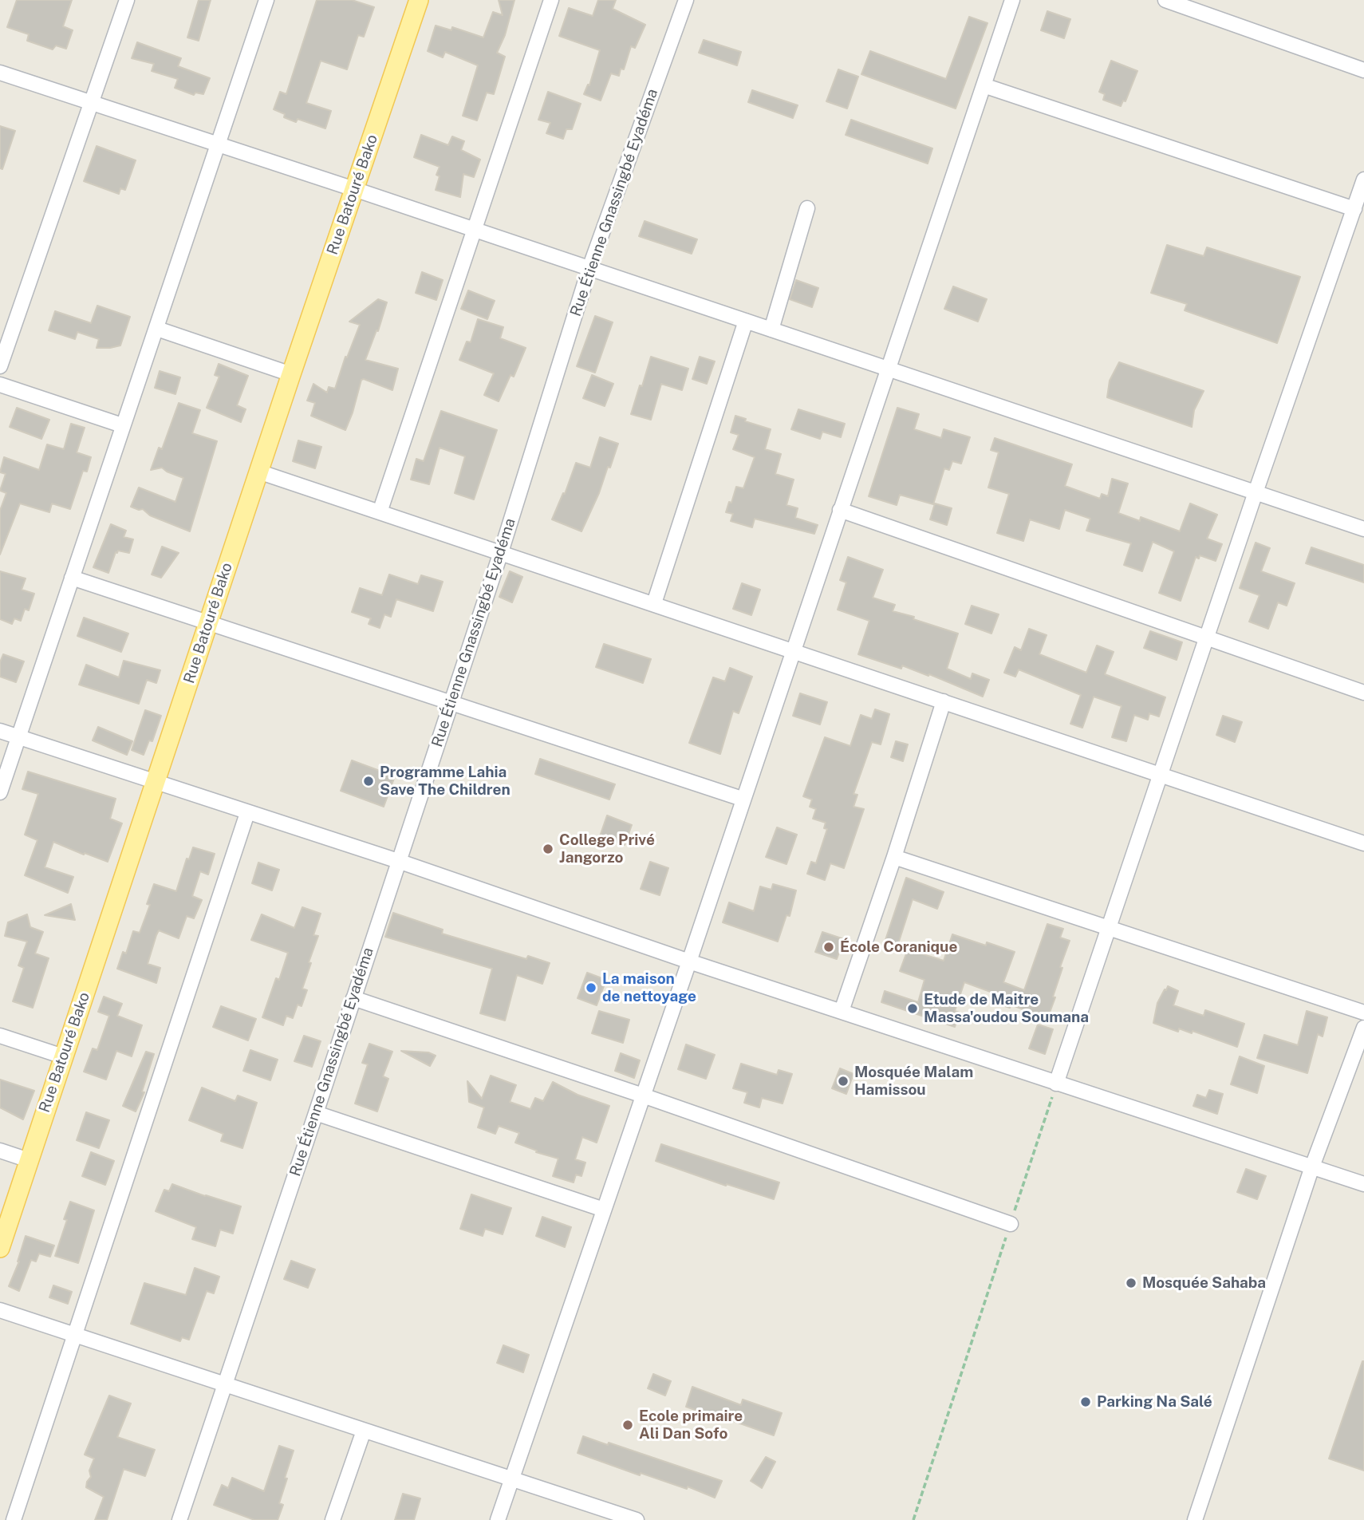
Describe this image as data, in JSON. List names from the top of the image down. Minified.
{"streets":{"main road":["Rue Batouré Bako"],"street":["Rue Étienne Gnassingbé Eyadéma"]},"places":["Programme Lahia Save The Children","College Privé Jangorzo","École Coranique","La maison de nettoyage","Etude de Maitre Massa'oudou Soumana","Mosquée Malam Hamissou","Mosquée Sahaba","Parking Na Salé","Ecole primaire Ali Dan Sofo"]}
